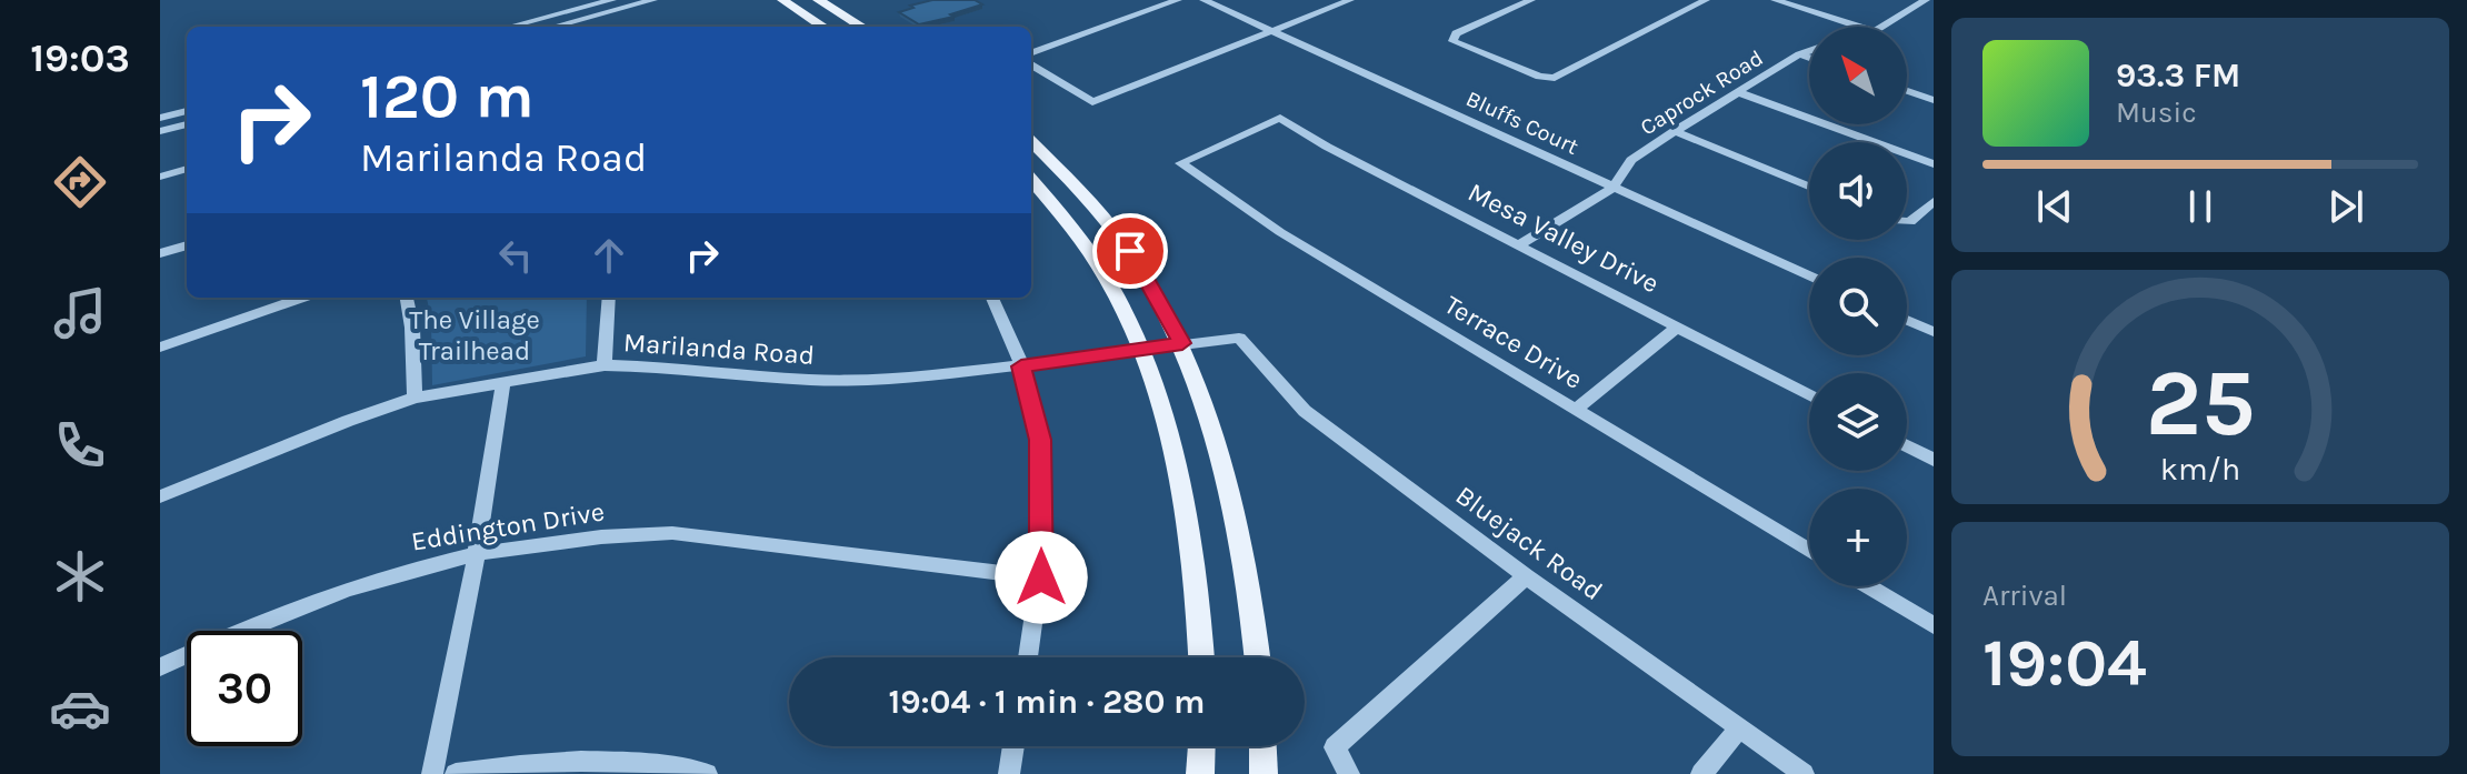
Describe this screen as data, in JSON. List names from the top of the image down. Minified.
{"streets":{"street":["Caprock Road","Bluffs Court","Mesa Valley Drive","Terrace Drive","Marilanda Road","Eddington Drive","Bluejack Road"]},"crossings":[["Caprock Road","Bluffs Court"],["Caprock Road","Mesa Valley Drive"],["Mesa Valley Drive","Terrace Drive"],["Marilanda Road","Bluejack Road"]],"parks":["The Village Trailhead"],"north":"top left","page":{"tabs":"19:03","map_buttons":"+","turn":["120 m","Marilanda Road"],"song":["93.3 FM","Music"],"tile":["Arrival","19:04"],"limit":"30","trip":"19:04 · 1 min · 280 m","gauge":["25","km/h"]}}
